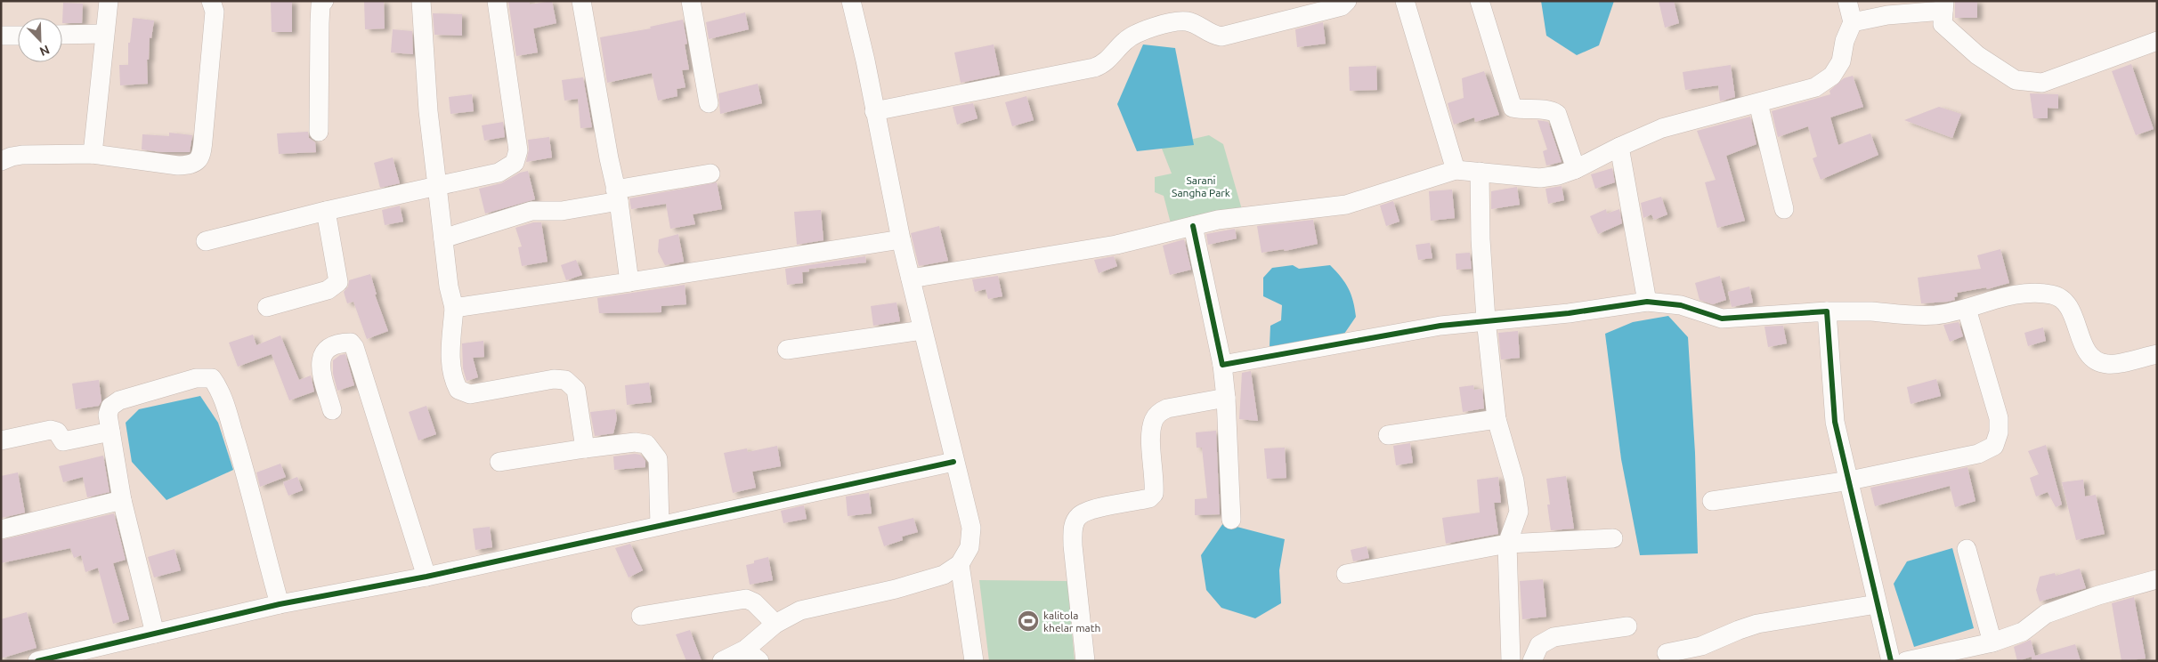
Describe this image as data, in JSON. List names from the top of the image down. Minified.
{"parks":["Sarani Sangha Park"],"places":{"sports":["kalitola khelar math"]},"north":"bottom right"}
